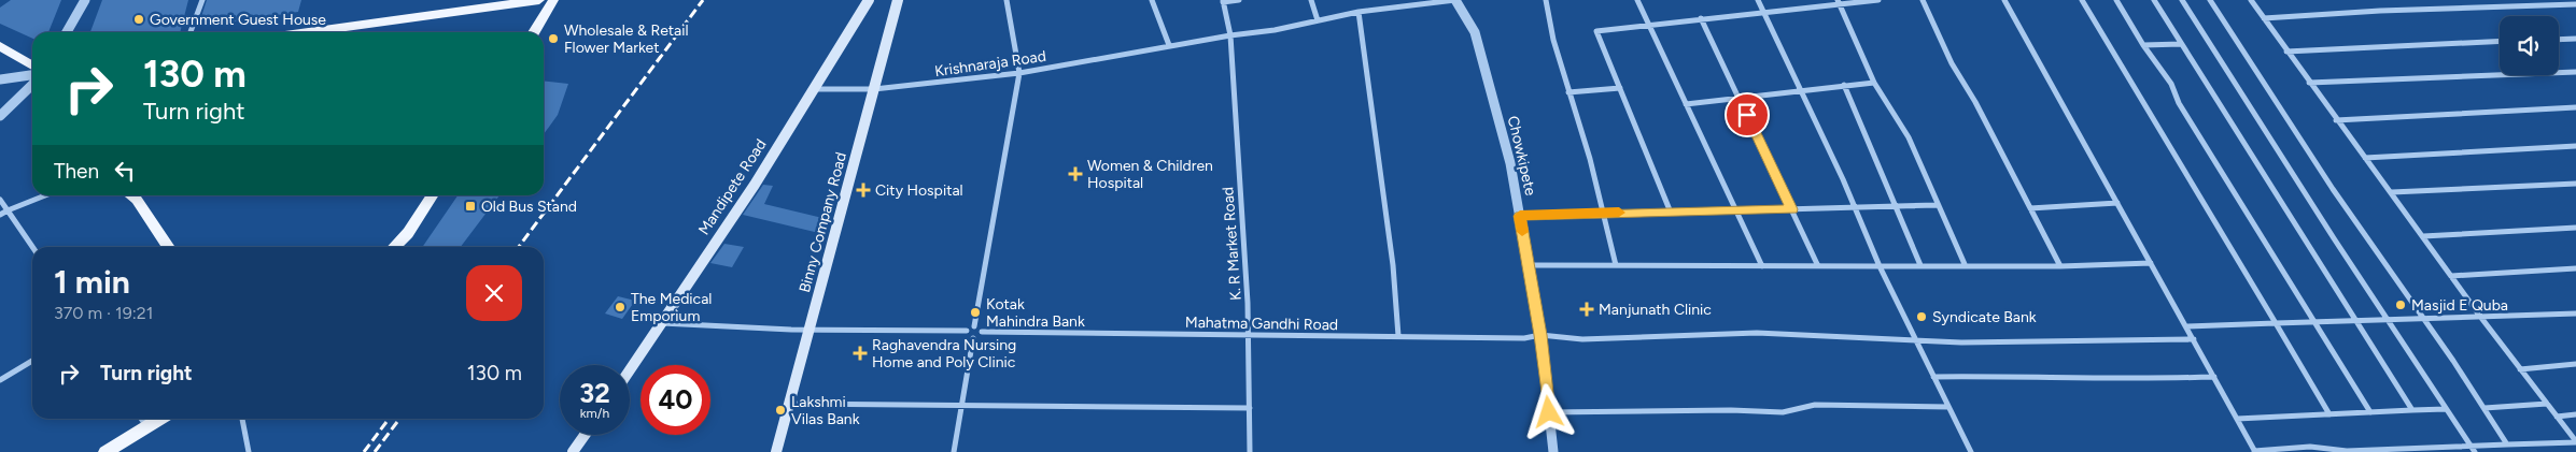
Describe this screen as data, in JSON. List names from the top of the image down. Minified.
{"streets":{"main road":["Mandipete Road","Binny Company Road"],"street":["Krishnaraja Road","Chowkipete","K. R Market Road","Mahatma Gandhi Road"]},"crossings":[["Krishnaraja Road","Chowkipete"],["Krishnaraja Road","Mandipete Road"],["Krishnaraja Road","Binny Company Road"],["Krishnaraja Road","K. R Market Road"],["Chowkipete","Mahatma Gandhi Road"],["K. R Market Road","Mahatma Gandhi Road"]],"places":{"other":["Government Guest House","Wholesale & Retail Flower Market","Masjid E Quba","The Medical Emporium","Kotak Mahindra Bank","Syndicate Bank","Lakshmi Vilas Bank"],"health":["Women & Children Hospital","City Hospital","Manjunath Clinic","Raghavendra Nursing Home and Poly Clinic"],"transit":["Old Bus Stand"]},"page":{"turn":["130 m","Turn right"],"then":"Then","heading":["1 min","370 m · 19:21"],"list":[{"name":"Turn right","value":"130 m"}],"speed":"32 km/h","limit":"40"}}
